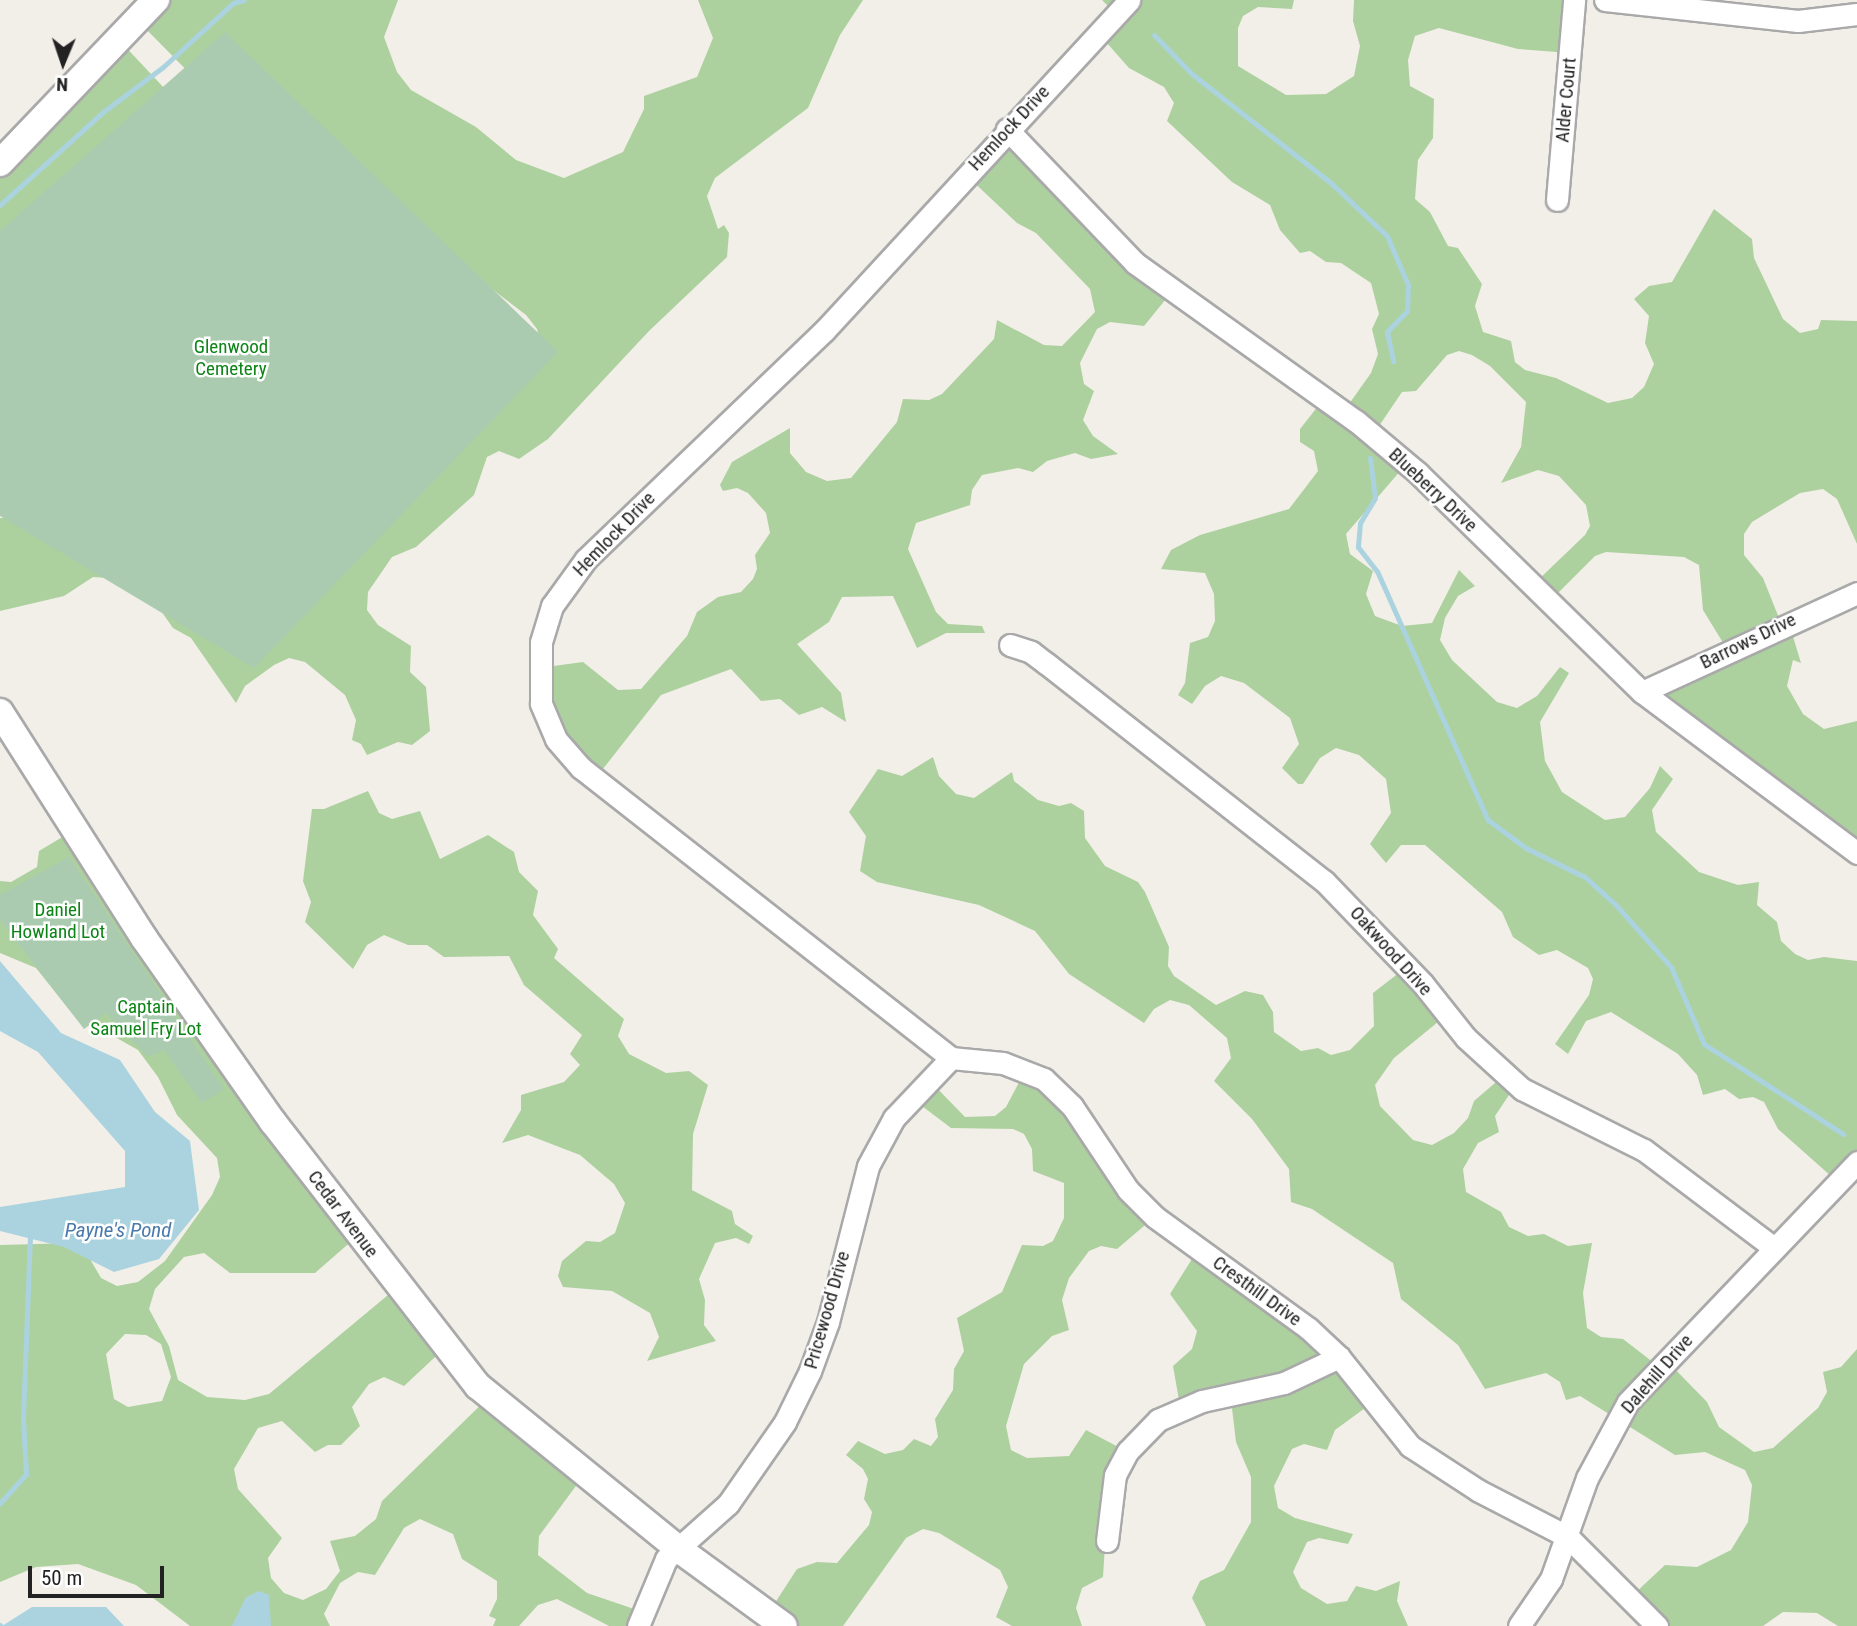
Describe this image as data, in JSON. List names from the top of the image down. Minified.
{"streets":{"street":["Alder Court","Hemlock Drive","Blueberry Drive","Barrows Drive","Oakwood Drive","Cedar Avenue","Cresthill Drive","Pricewood Drive","Dalehill Drive"]},"crossings":[["Hemlock Drive","Blueberry Drive"],["Hemlock Drive","Cresthill Drive"],["Hemlock Drive","Pricewood Drive"],["Blueberry Drive","Barrows Drive"],["Oakwood Drive","Dalehill Drive"],["Cedar Avenue","Pricewood Drive"],["Cresthill Drive","Pricewood Drive"],["Cresthill Drive","Dalehill Drive"]],"water":["Payne's Pond"],"parks":["Glenwood Cemetery","Daniel Howland Lot","Captain Samuel Fry Lot"],"scale_bar":"50 m","north":"bottom"}
